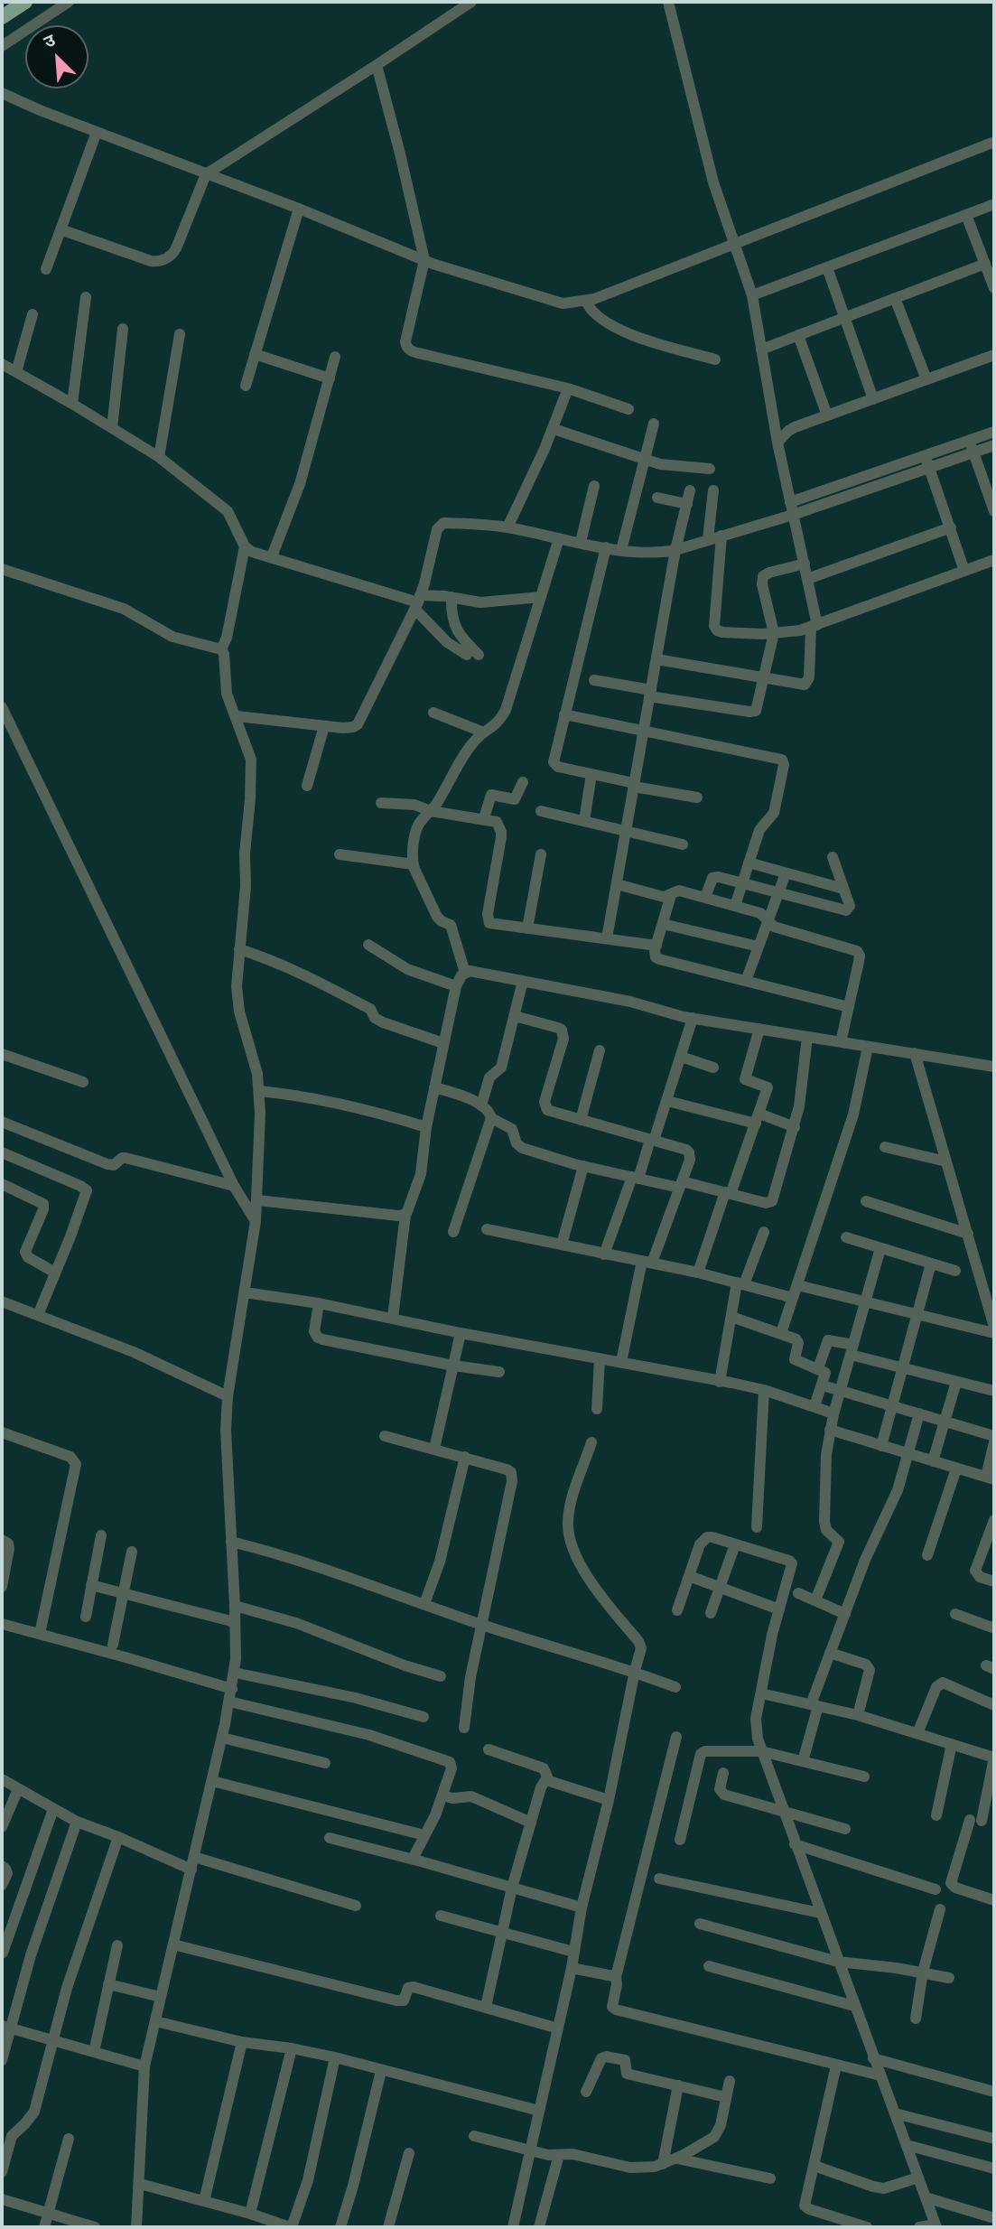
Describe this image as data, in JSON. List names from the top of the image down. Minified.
{"north":"top left"}
